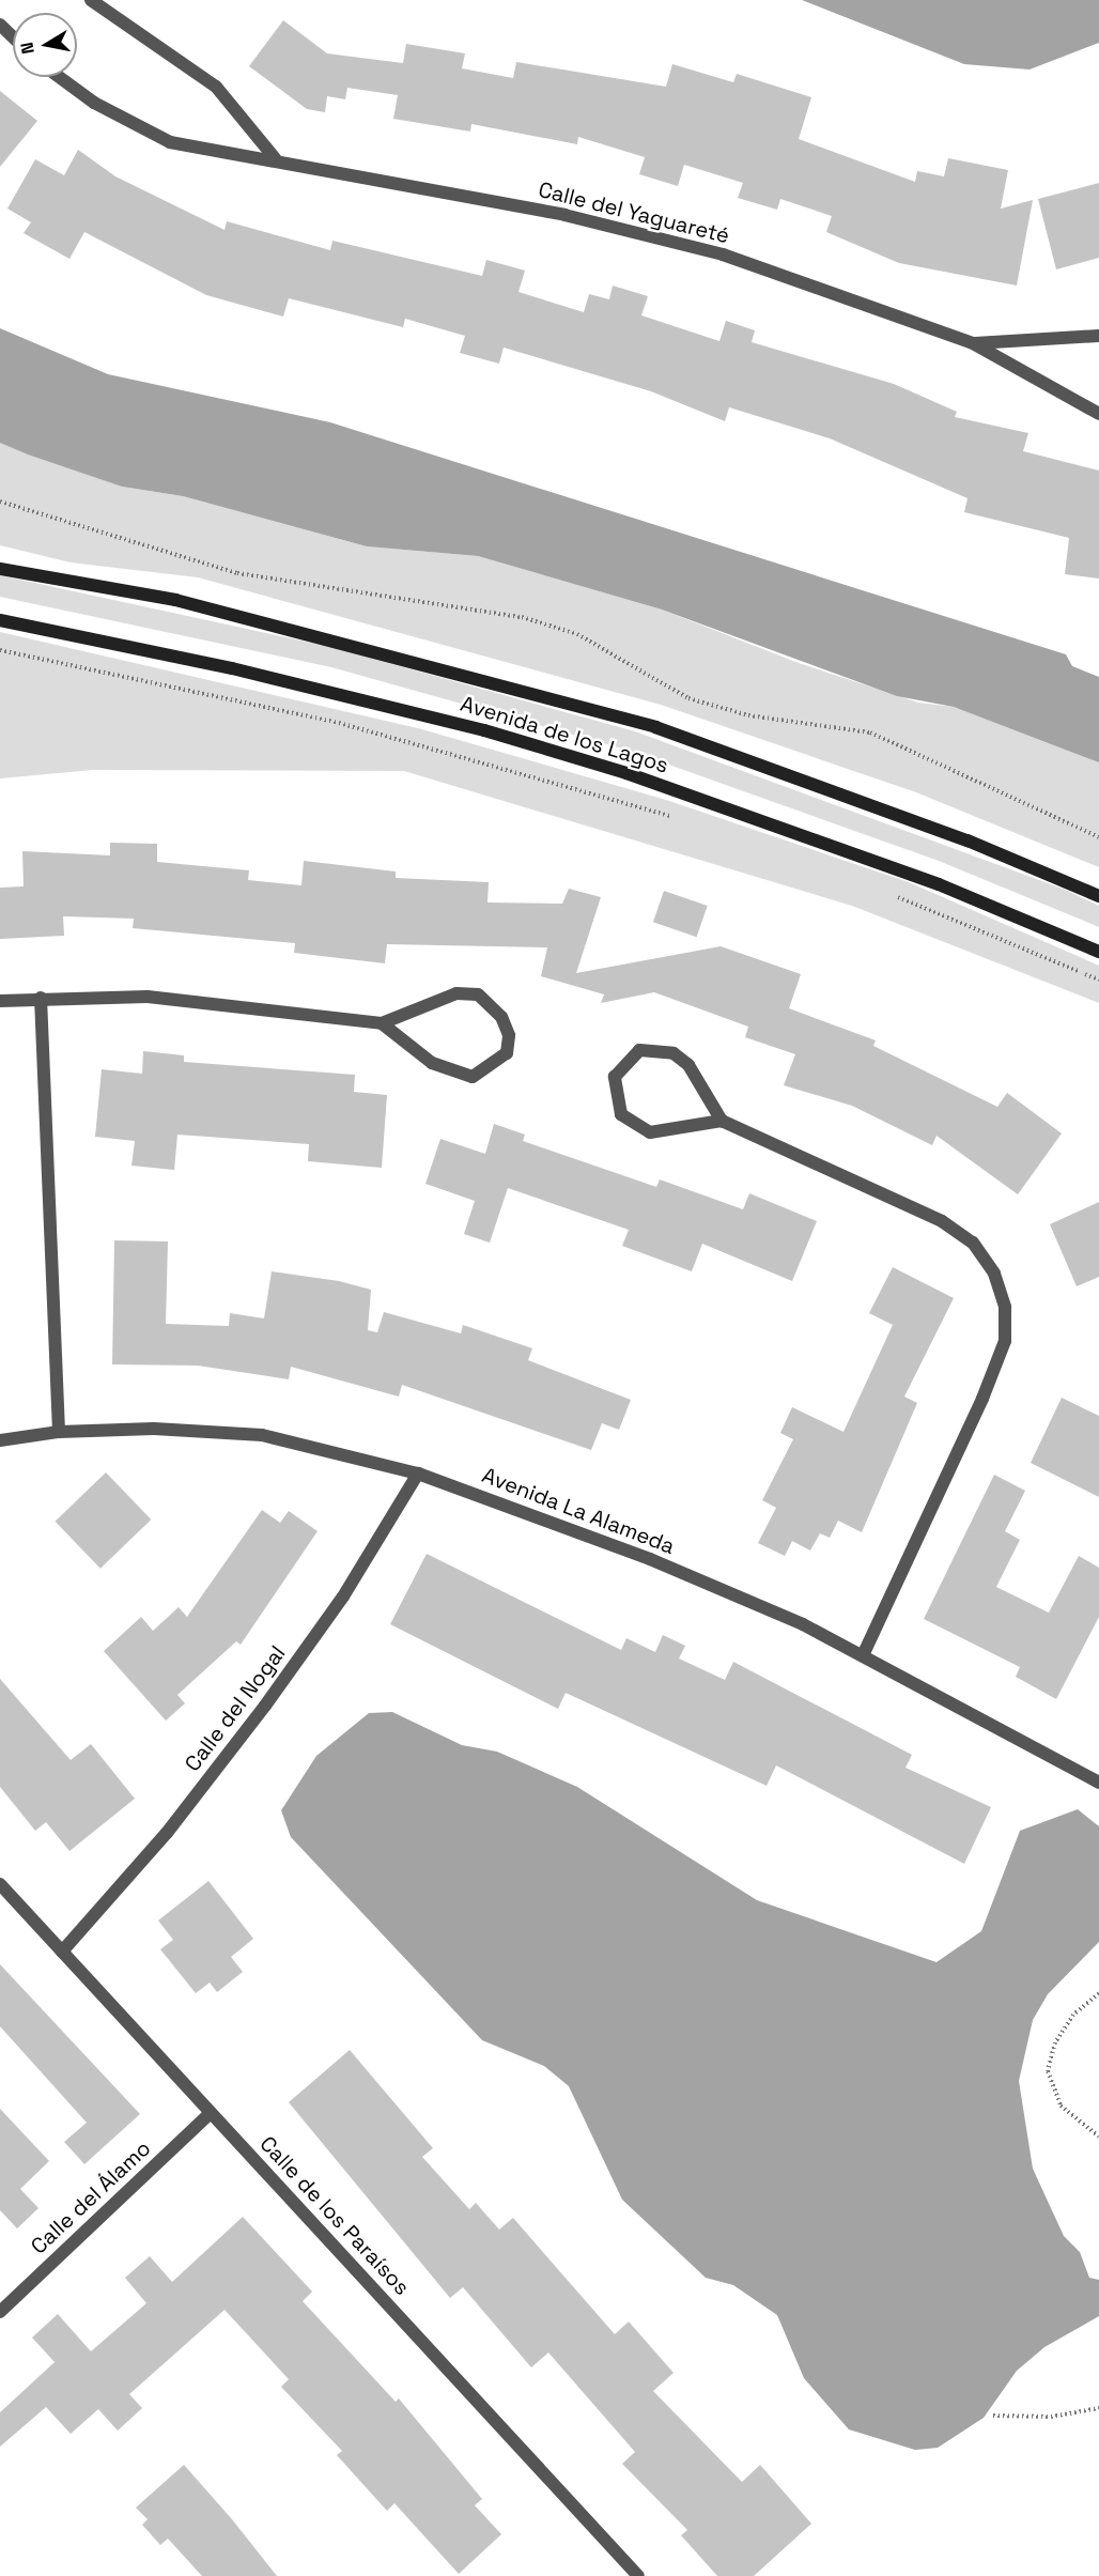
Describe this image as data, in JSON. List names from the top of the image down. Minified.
{"streets":{"street":["Calle del Yaguareté","Avenida de los Lagos","Avenida La Alameda","Calle del Nogal","Calle del Álamo","Calle de los Paraísos"]},"crossings":[["Avenida La Alameda","Calle del Nogal"],["Calle del Nogal","Calle de los Paraísos"],["Calle del Álamo","Calle de los Paraísos"]],"north":"left"}
